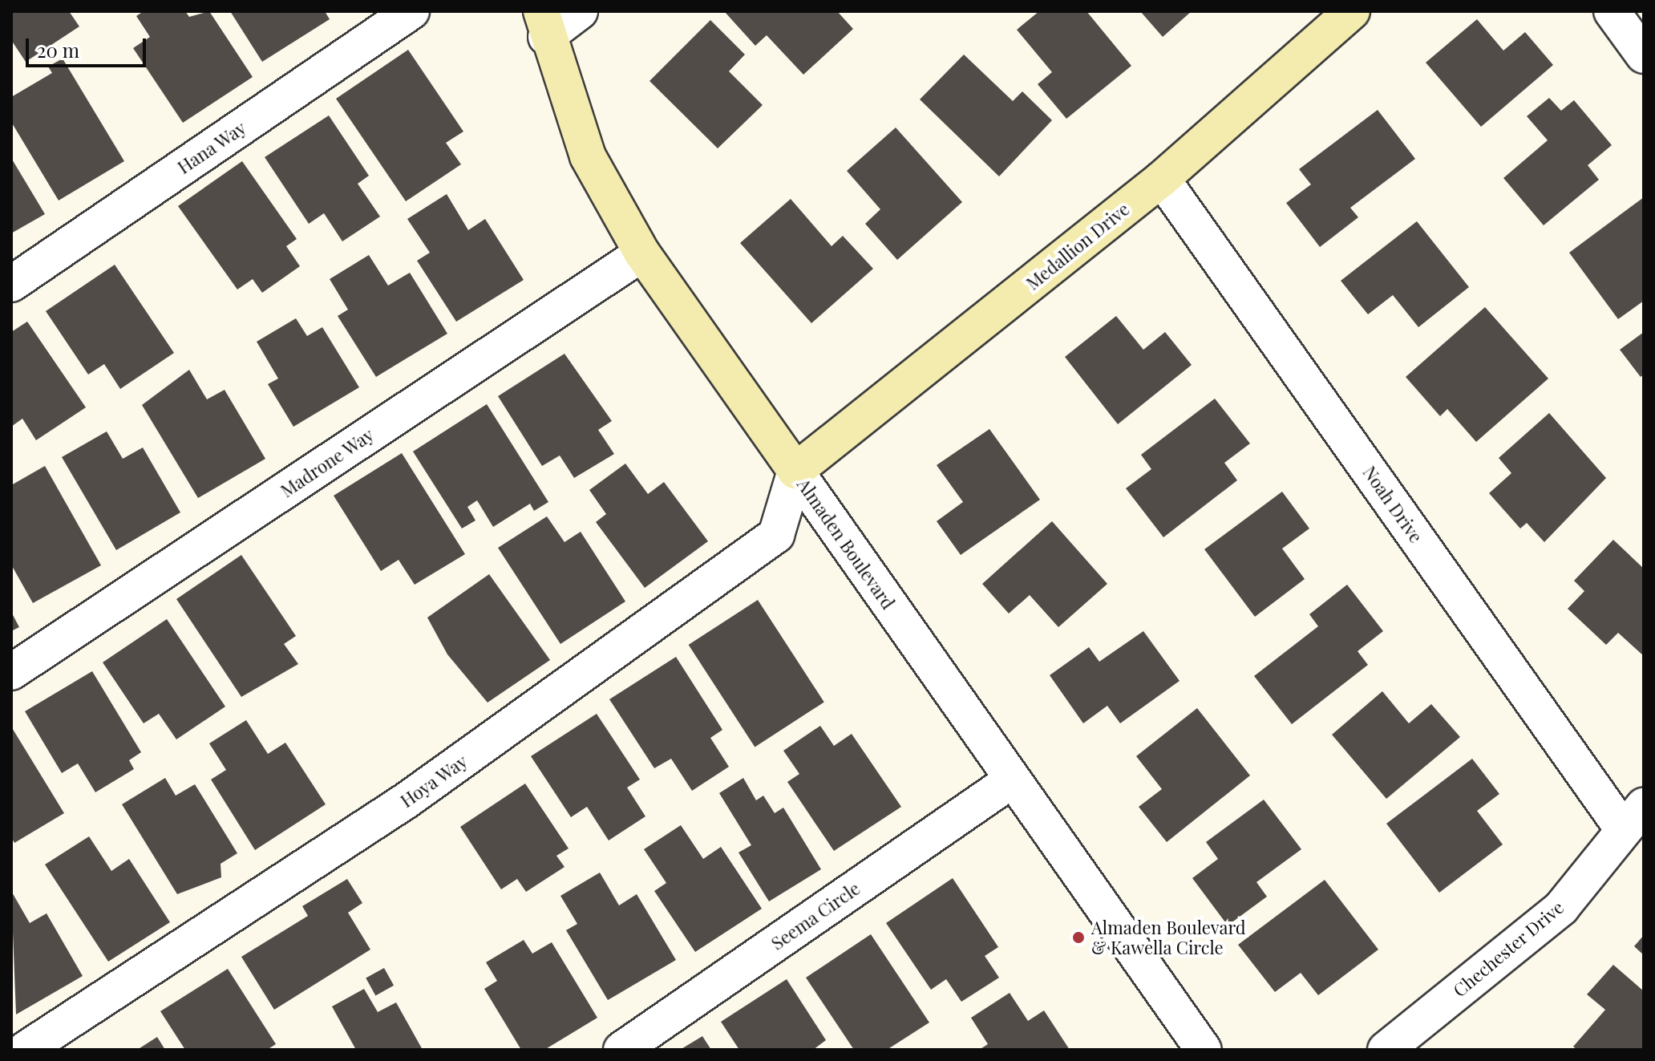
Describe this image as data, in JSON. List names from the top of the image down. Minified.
{"streets":{"street":["Hana Way","Medallion Drive","Madrone Way","Noah Drive","Almaden Boulevard","Hoya Way","Seema Circle","Chechester Drive"]},"crossings":[["Medallion Drive","Noah Drive"],["Medallion Drive","Almaden Boulevard"],["Medallion Drive","Hoya Way"],["Madrone Way","Almaden Boulevard"],["Noah Drive","Chechester Drive"],["Almaden Boulevard","Hoya Way"],["Almaden Boulevard","Seema Circle"]],"places":["Almaden Boulevard & Kawella Circle"],"scale_bar":"20 m"}
